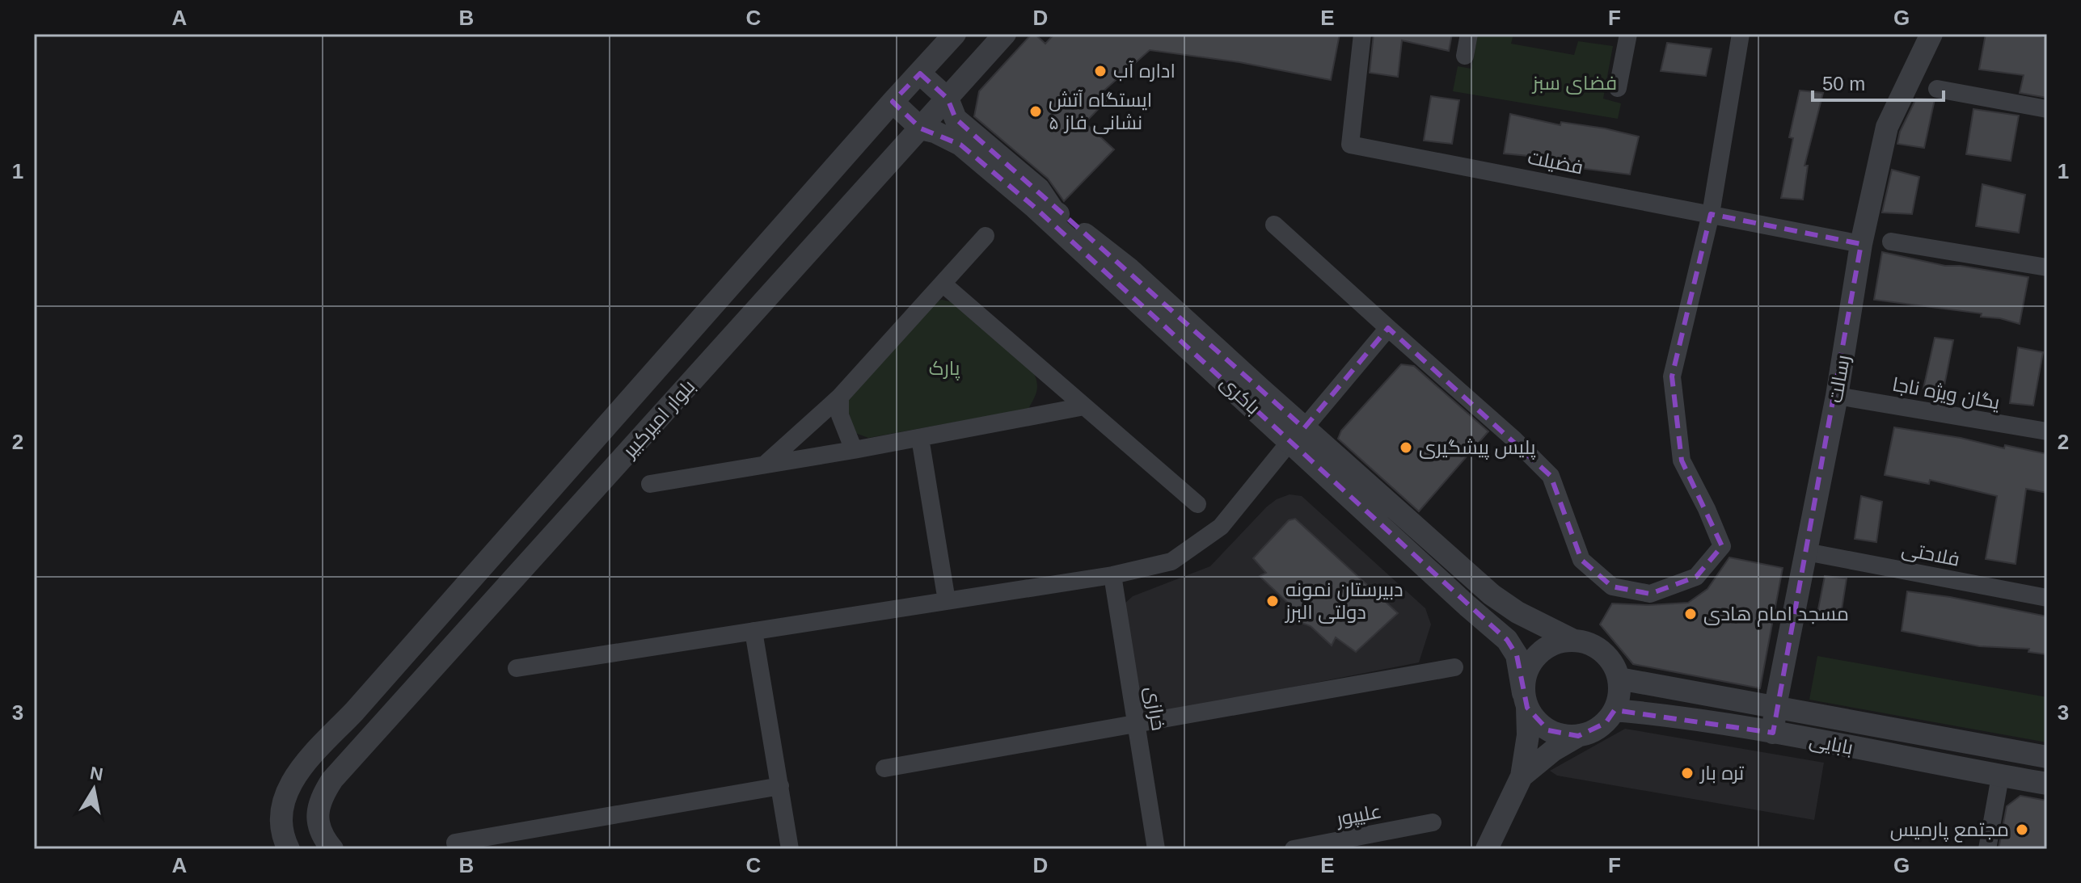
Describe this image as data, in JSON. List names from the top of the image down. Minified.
{"streets":{"street":["فضیلت","رسالت","یگان ویژه ناجا","باکری","بلوار امیرکبیر","فلاحتی","خرازی","بابایی","علیپور"]},"crossings":[["فضیلت","رسالت"],["رسالت","یگان ویژه ناجا"],["رسالت","فلاحتی"],["رسالت","بابایی"],["باکری","بلوار امیرکبیر"],["باکری","بابایی"]],"parks":["فضای سبز","پارک"],"places":["اداره آب","ایستگاه آتش نشانی فاز ۵","پلیس پیشگیری","دبیرستان نمونه دولتی البرز","مسجد امام هادی","تره بار","مجتمع پارمیس"],"scale_bar":"50 m","north":"top","grid":{"columns":["A","B","C","D","E","F","G"],"rows":["1","2","3"]}}
